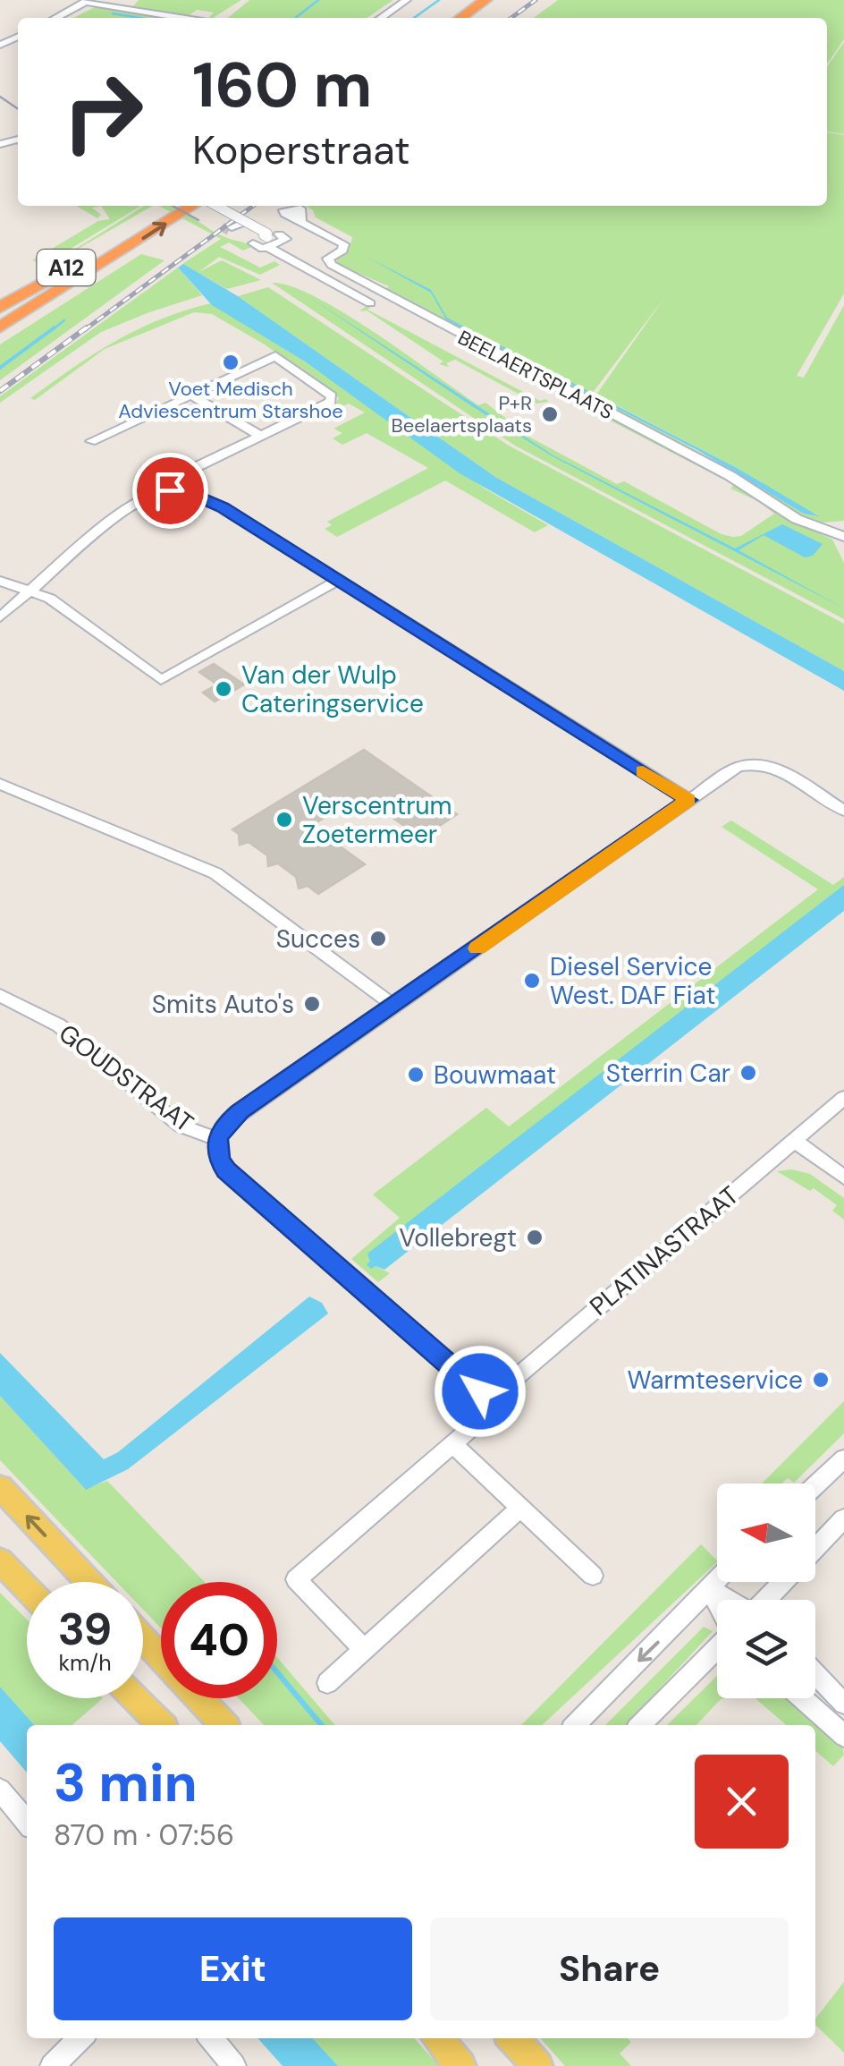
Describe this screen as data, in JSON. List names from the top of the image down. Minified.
{"streets":{"highway":["A12"],"street":["BEELAERTSPLAATS","GOUDSTRAAT","PLATINASTRAAT"]},"crossings":[["GOUDSTRAAT","PLATINASTRAAT"]],"places":["Voet Medisch Adviescentrum Starshoe","P+R Beelaertsplaats","Van der Wulp Cateringservice","Verscentrum Zoetermeer","Succes","Diesel Service West. DAF Fiat","Smits Auto's","Sterrin Car","Bouwmaat","Vollebregt","Warmteservice"],"north":"left","page":{"turn":["160 m","Koperstraat"],"speed":"39 km/h","limit":"40","heading":["3 min","870 m · 07:56"],"buttons":["Exit","Share"]}}
